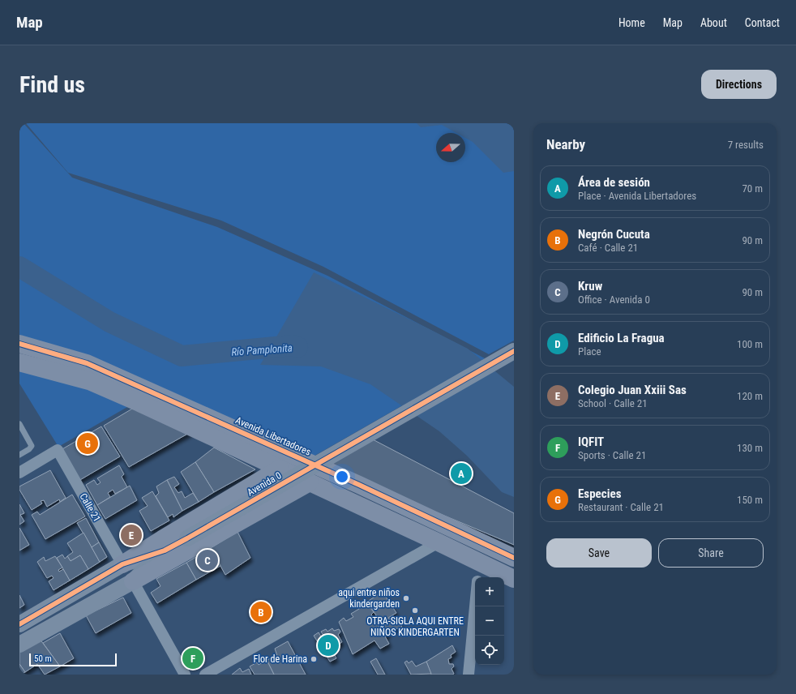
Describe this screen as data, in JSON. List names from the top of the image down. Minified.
{"streets":{"main road":["Avenida Libertadores"],"street":["Avenida 0","Calle 21"]},"crossings":[["Avenida 0","Calle 21"]],"water":["Río Pamplonita"],"places":["aqui entre niños kindergarden","OTRA-SIGLA AQUI ENTRE NIÑOS KINDERGARTEN","Flor de Harina"],"scale_bar":"50 m","north":"left","page":{"header":"Map","nav":["Home","Map","About","Contact"],"buttons":["Directions",["Save","Share"]],"title":"Find us","heading":["Nearby","7 results"],"list":[{"mark":"A","name":"Área de sesión","note":"Place · Avenida Libertadores","value":"70 m"},{"mark":"B","name":"Negrón Cucuta","note":"Café · Calle 21","value":"90 m"},{"mark":"C","name":"Kruw","note":"Office · Avenida 0","value":"90 m"},{"mark":"D","name":"Edificio La Fragua","note":"Place","value":"100 m"},{"mark":"E","name":"Colegio Juan Xxiii Sas","note":"School · Calle 21","value":"120 m"},{"mark":"F","name":"IQFIT","note":"Sports · Calle 21","value":"130 m"},{"mark":"G","name":"Especies","note":"Restaurant · Calle 21","value":"150 m"}],"pins":["G","A","E","C","B","D","F"],"map_buttons":["+","−"],"scale":"50 m"}}
